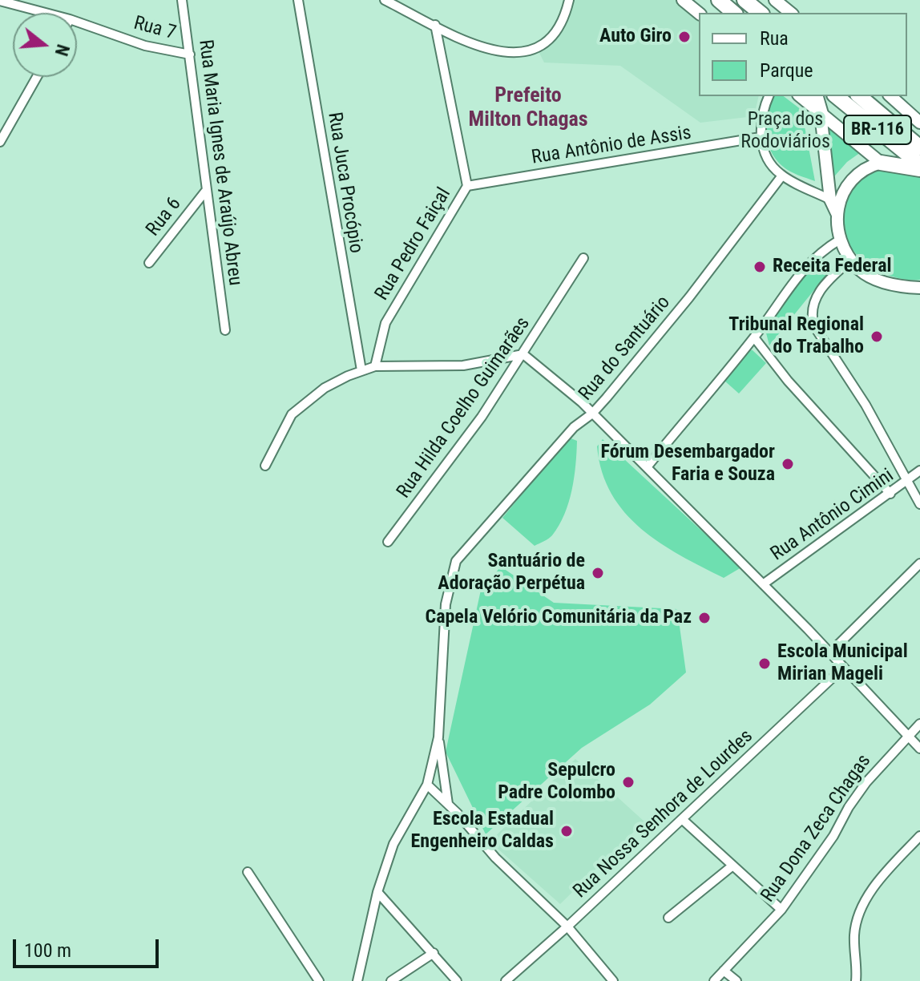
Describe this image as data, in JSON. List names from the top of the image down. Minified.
{"streets":{"highway":["BR-116"],"street":["Rua 7","Rua Antônio de Assis","Rua Maria Ignes de Araújo Abreu","Rua Juca Procópio","Rua 6","Rua Pedro Faiçal","Rua do Santuário","Rua Hilda Coelho Guimarães","Rua Antônio Cimini","Rua Nossa Senhora de Lourdes","Rua Dona Zeca Chagas"]},"crossings":[["Rua 7","Rua Maria Ignes de Araújo Abreu"],["Rua Antônio de Assis","Rua Pedro Faiçal"],["Rua Maria Ignes de Araújo Abreu","Rua 6"]],"districts":["Prefeito Milton Chagas"],"parks":["Praça dos Rodoviários"],"places":["Auto Giro","Receita Federal","Tribunal Regional do Trabalho","Fórum Desembargador Faria e Souza","Santuário de Adoração Perpétua","Capela Velório Comunitária da Paz","Escola Municipal Mirian Mageli","Sepulcro Padre Colombo","Escola Estadual Engenheiro Caldas"],"legend":["Rua","Parque"],"scale_bar":"100 m","north":"right"}
